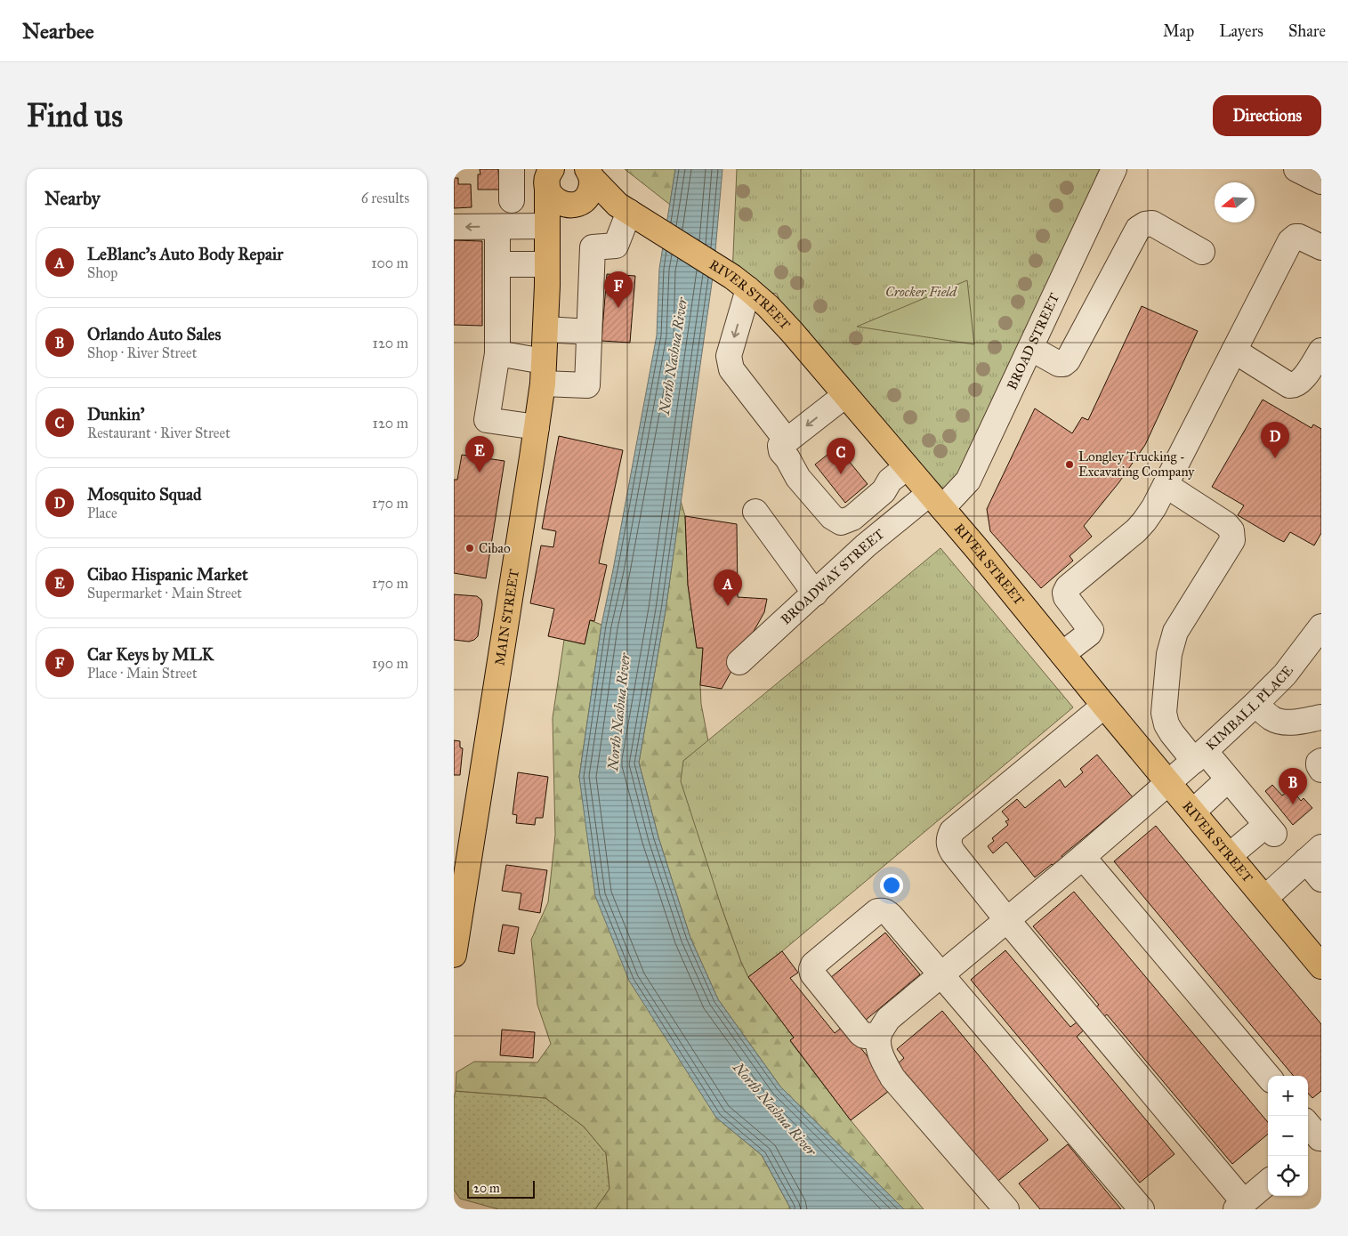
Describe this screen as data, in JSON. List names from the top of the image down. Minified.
{"streets":{"main road":["RIVER STREET","MAIN STREET"],"street":["BROAD STREET","BROADWAY STREET","KIMBALL PLACE"]},"crossings":[["RIVER STREET","BROAD STREET"],["RIVER STREET","BROADWAY STREET"],["RIVER STREET","MAIN STREET"],["RIVER STREET","KIMBALL PLACE"],["BROAD STREET","BROADWAY STREET"]],"water":["North Nashua River"],"parks":["Crocker Field"],"places":["Longley Trucking - Excavating Company","Cibao"],"scale_bar":"20 m","north":"left","page":{"header":"Nearbee","nav":["Map","Layers","Share"],"buttons":"Directions","title":"Find us","heading":["Nearby","6 results"],"list":[{"mark":"A","name":"LeBlanc's Auto Body Repair","note":"Shop","value":"100 m"},{"mark":"B","name":"Orlando Auto Sales","note":"Shop · River Street","value":"120 m"},{"mark":"C","name":"Dunkin'","note":"Restaurant · River Street","value":"120 m"},{"mark":"D","name":"Mosquito Squad","note":"Place","value":"170 m"},{"mark":"E","name":"Cibao Hispanic Market","note":"Supermarket · Main Street","value":"170 m"},{"mark":"F","name":"Car Keys by MLK","note":"Place · Main Street","value":"190 m"}],"pins":["F","D","E","C","A","B"],"map_buttons":["+","−"],"scale":"20 m"}}
